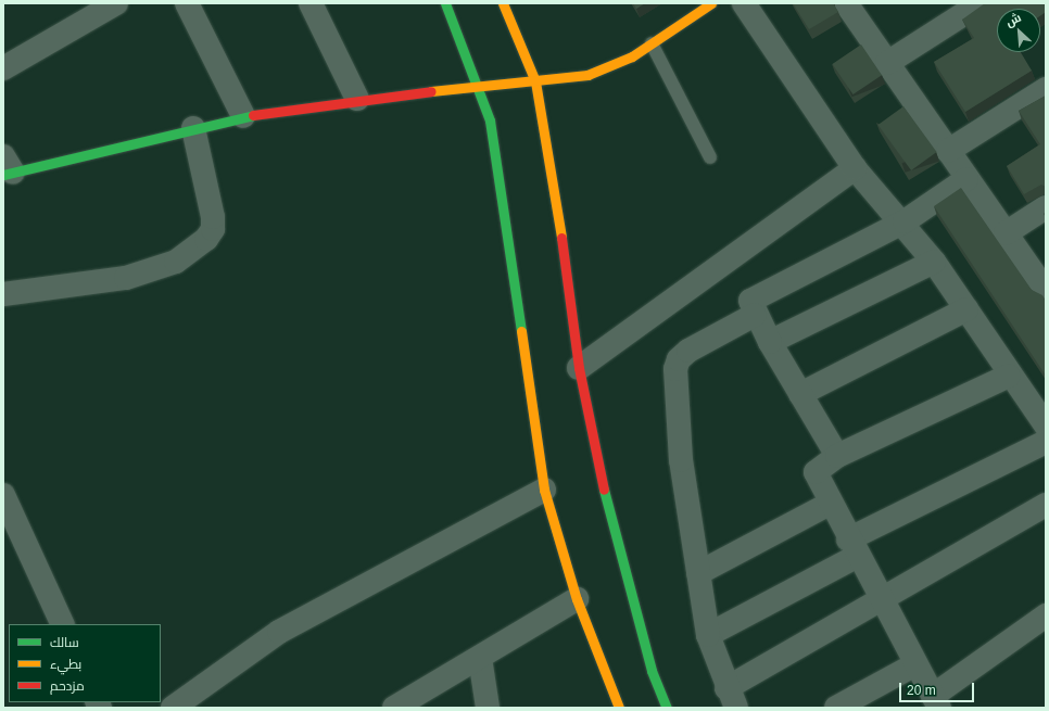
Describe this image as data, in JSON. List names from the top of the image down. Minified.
{"legend":["سالك","بطيء","مزدحم"],"scale_bar":"20 m","north":"top left"}
